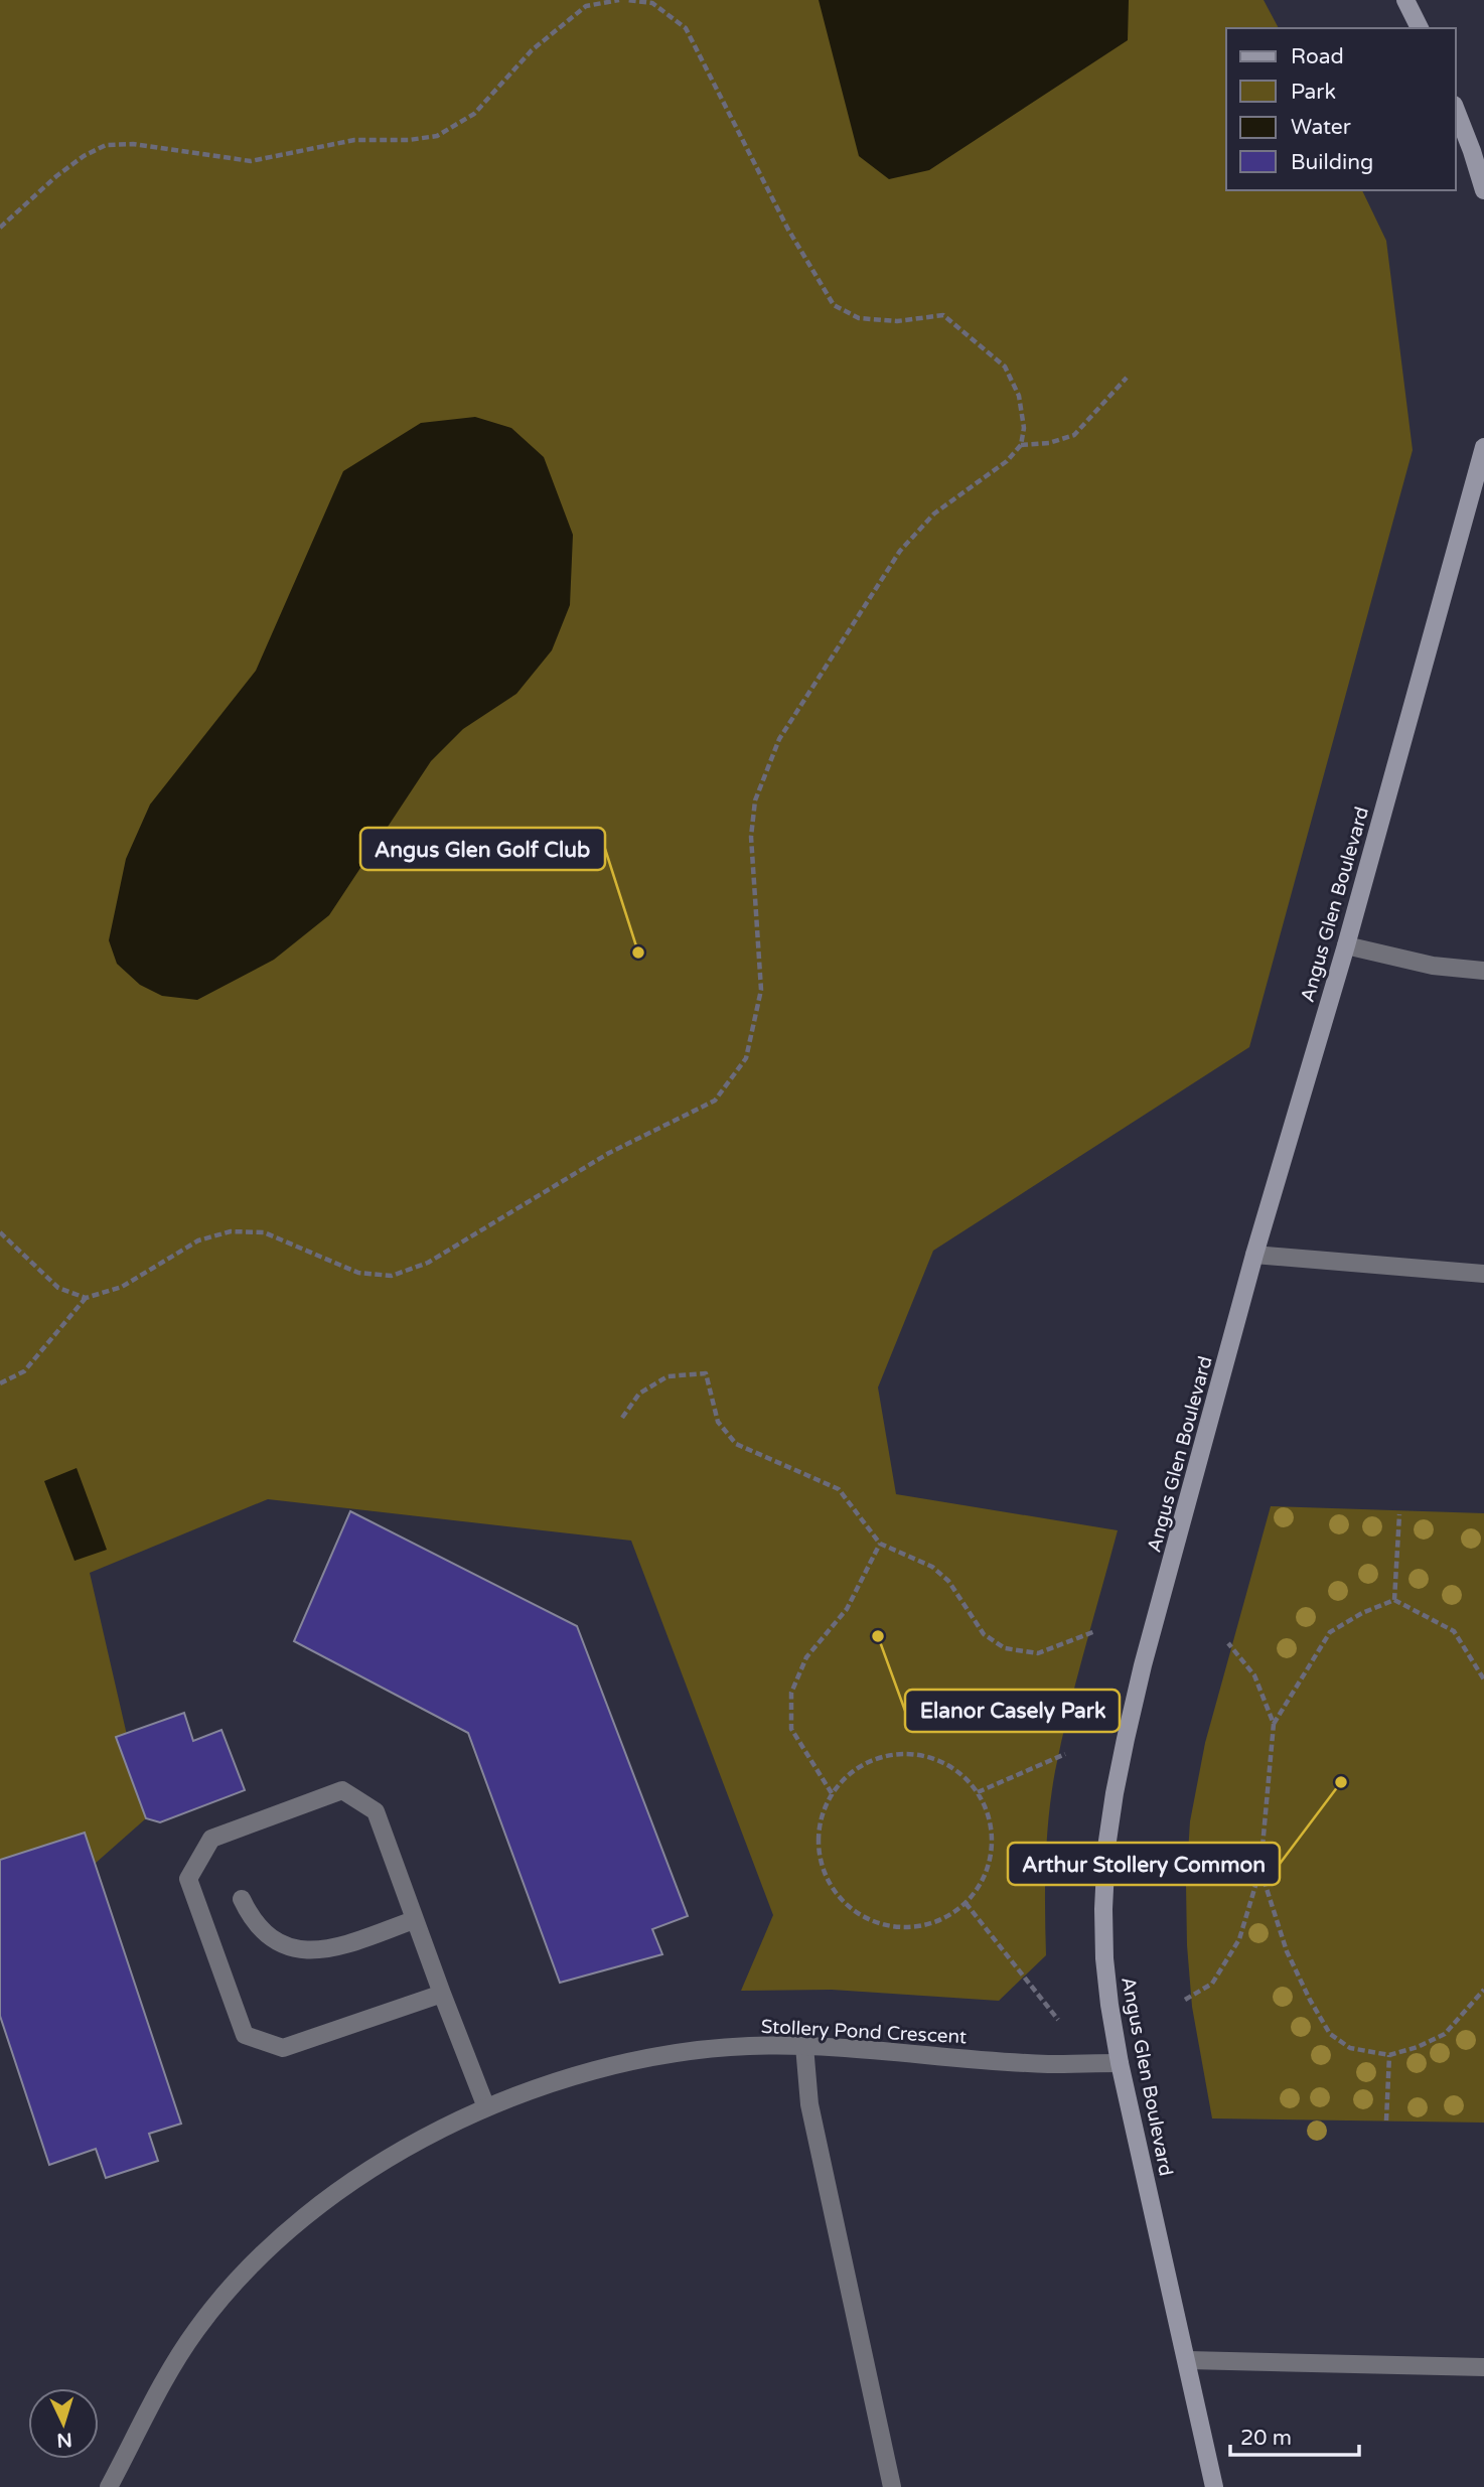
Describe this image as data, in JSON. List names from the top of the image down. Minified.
{"streets":{"street":["Angus Glen Boulevard","Stollery Pond Crescent"]},"crossings":[["Angus Glen Boulevard","Stollery Pond Crescent"]],"places":["Angus Glen Golf Club","Elanor Casely Park","Arthur Stollery Common"],"legend":["Road","Park","Water","Building"],"scale_bar":"20 m","north":"bottom"}
